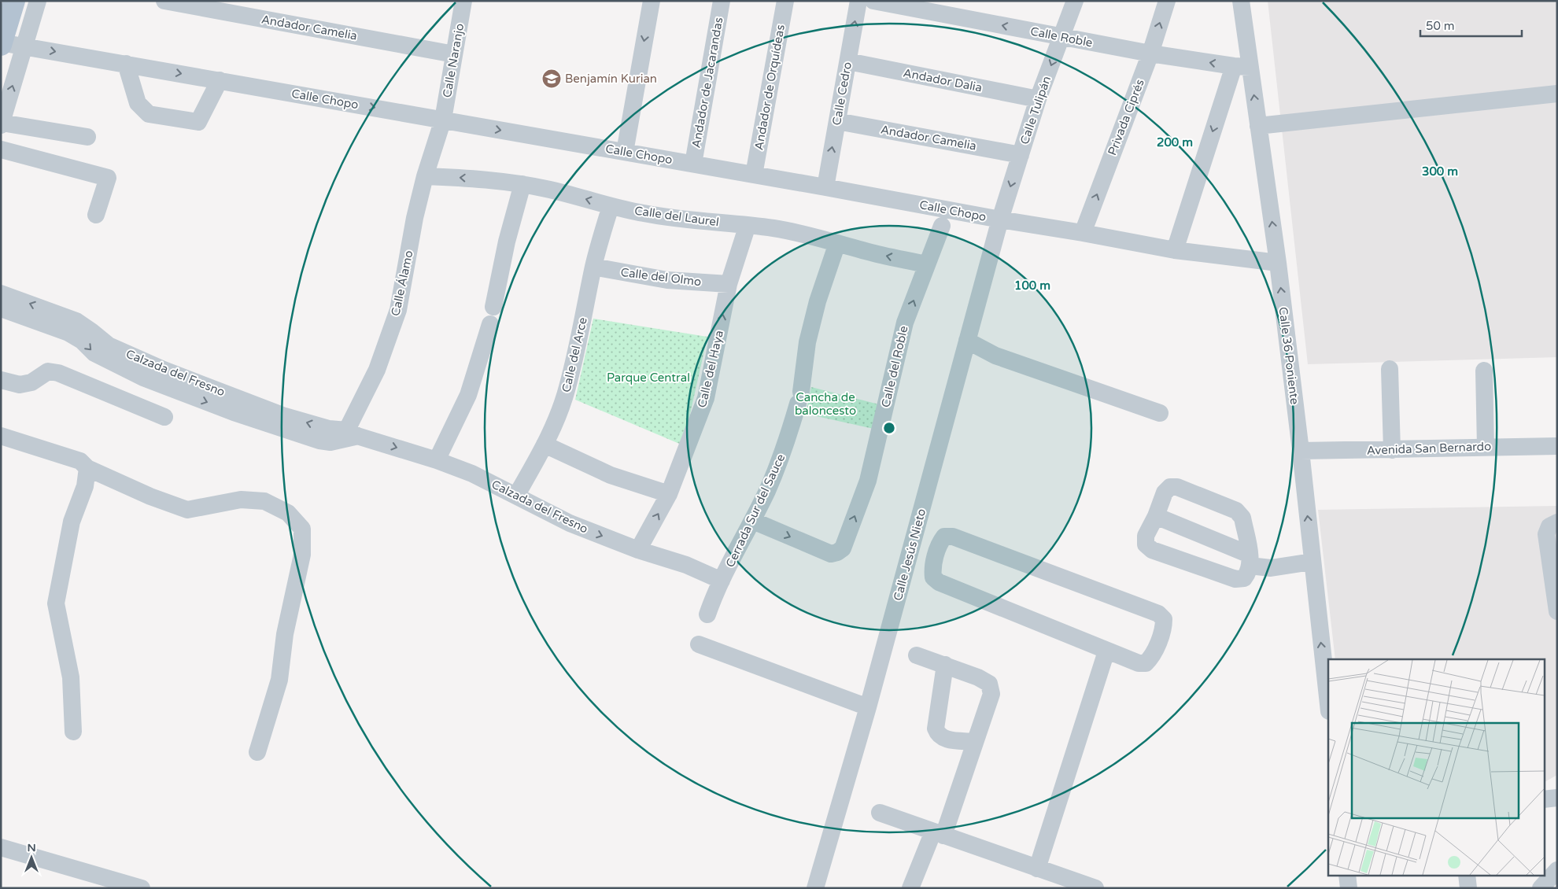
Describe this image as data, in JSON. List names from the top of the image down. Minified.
{"streets":{"street":["Andador Camelia","Calle Roble","Calle Naranjo","Andador Dalia","Andador de Jacarandas","Andador de Orquídeas","Calle Cedro","Calle Chopo","Calle Tulipán","Privada Ciprés","Calle del Laurel","Calle del Olmo","Calle Álamo","Calle del Arce","Calle 36 Poniente","Calle del Roble","Calle del Haya","Calzada del Fresno","Avenida San Bernardo","Cerrada Sur del Sauce","Calle Jesús Nieto"]},"crossings":[["Andador Camelia","Calle Naranjo"],["Andador Camelia","Calle Cedro"],["Andador Camelia","Calle Tulipán"],["Calle Roble","Calle Tulipán"],["Calle Roble","Privada Ciprés"],["Calle Roble","Calle 36 Poniente"],["Calle Naranjo","Calle Chopo"],["Calle Naranjo","Calle Álamo"],["Andador Dalia","Calle Cedro"],["Andador Dalia","Calle Tulipán"],["Andador de Jacarandas","Calle Chopo"],["Andador de Orquídeas","Calle Chopo"],["Calle Cedro","Calle Chopo"],["Calle Chopo","Calle Tulipán"],["Calle Chopo","Privada Ciprés"],["Calle Chopo","Calle Álamo"],["Calle Chopo","Calle 36 Poniente"],["Calle Chopo","Calle Jesús Nieto"],["Calle Tulipán","Calle Jesús Nieto"],["Calle del Laurel","Calle Álamo"],["Calle del Laurel","Calle del Arce"],["Calle del Laurel","Calle del Roble"],["Calle del Laurel","Calle del Haya"],["Calle del Laurel","Cerrada Sur del Sauce"],["Calle del Olmo","Calle del Arce"],["Calle del Olmo","Calle del Haya"],["Calle Álamo","Calzada del Fresno"],["Calle del Arce","Calzada del Fresno"],["Calle 36 Poniente","Avenida San Bernardo"],["Calle del Roble","Cerrada Sur del Sauce"],["Calle del Haya","Calzada del Fresno"],["Calzada del Fresno","Cerrada Sur del Sauce"]],"one_way":["Calle Roble","Calle Cedro","Calle Chopo","Calle Tulipán","Calle del Laurel","Calle 36 Poniente","Calle del Haya"],"parks":["Parque Central","Cancha de baloncesto"],"places":{"school or university":["Benjamín Kurian"]},"scale_bar":"50 m","north":"top","rings":["200 m","300 m","100 m"]}
